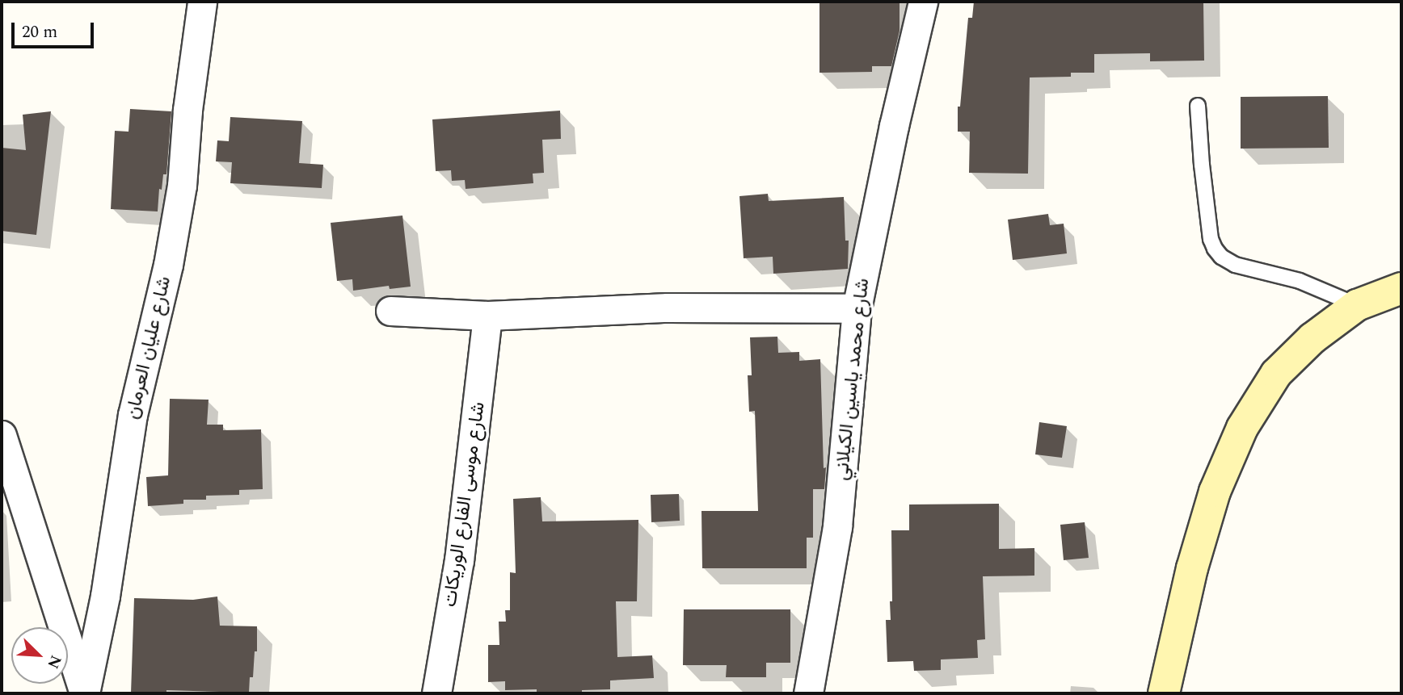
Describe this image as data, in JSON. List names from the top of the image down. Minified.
{"streets":{"street":["شارع عليان العرمان","شارع محمد ياسين الكيلاني","شارع موسى الفارع الوريكات"]},"scale_bar":"20 m","north":"bottom right"}
